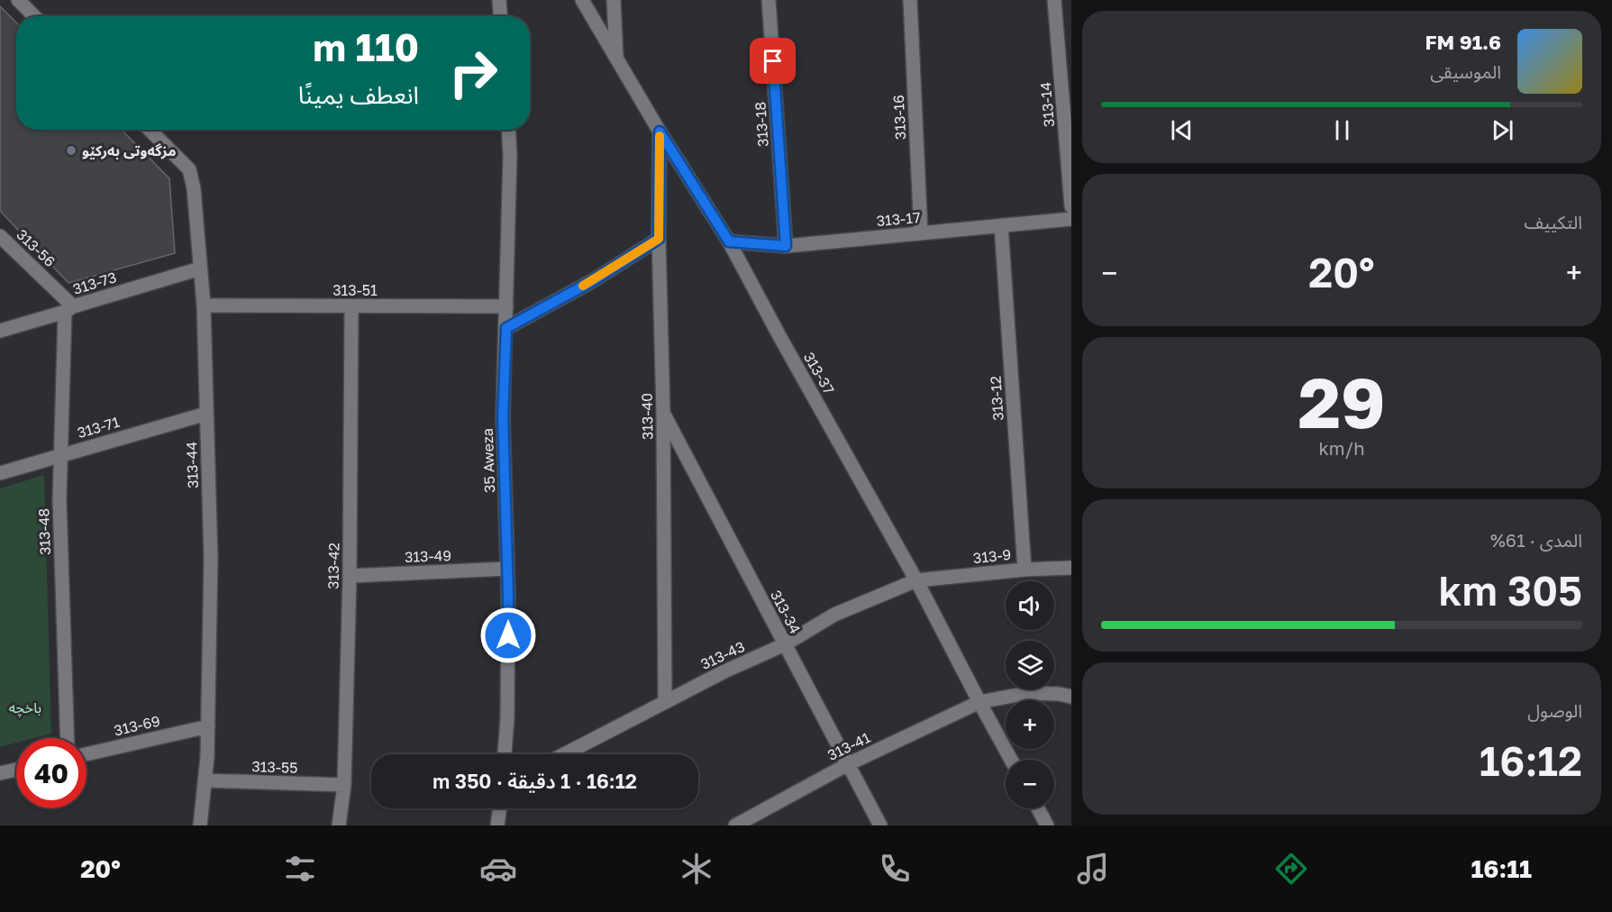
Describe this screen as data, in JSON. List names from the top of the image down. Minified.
{"streets":{"street":["313-14","313-16","313-18","313-17","313-56","313-73","313-51","313-37","313-12","313-40","313-71","35 Aweza","313-44","313-48","313-49","313-9","313-42","313-34","313-43","313-69","313-41","313-55"]},"crossings":[["313-16","313-17"],["313-18","313-17"],["313-17","313-37"],["313-17","313-12"],["313-56","313-73"],["313-56","313-48"],["313-73","313-44"],["313-73","313-48"],["313-51","35 Aweza"],["313-51","313-44"],["313-51","313-42"],["313-37","313-40"],["313-37","313-9"],["313-37","313-43"],["313-37","313-41"],["313-12","313-9"],["313-40","313-34"],["313-40","313-43"],["313-71","313-44"],["313-71","313-48"],["35 Aweza","313-49"],["313-44","313-69"],["313-44","313-55"],["313-49","313-42"],["313-9","313-43"],["313-42","313-55"],["313-34","313-43"],["313-34","313-41"]],"parks":["باخچە"],"places":["مزگەوتی بەرکێو"],"page":{"turn":["110 m","انعطف يمينًا"],"song":["91.6 FM","الموسيقى"],"tile":["التكييف",["29","km/h"],["المدى · 61%","305 km"],["الوصول","16:12"]],"heat":["−","20°","+"],"map_buttons":["+","−"],"limit":"40","trip":"16:12 · 1 دقيقة · 350 m","tabs":["16:11","20°"]}}
